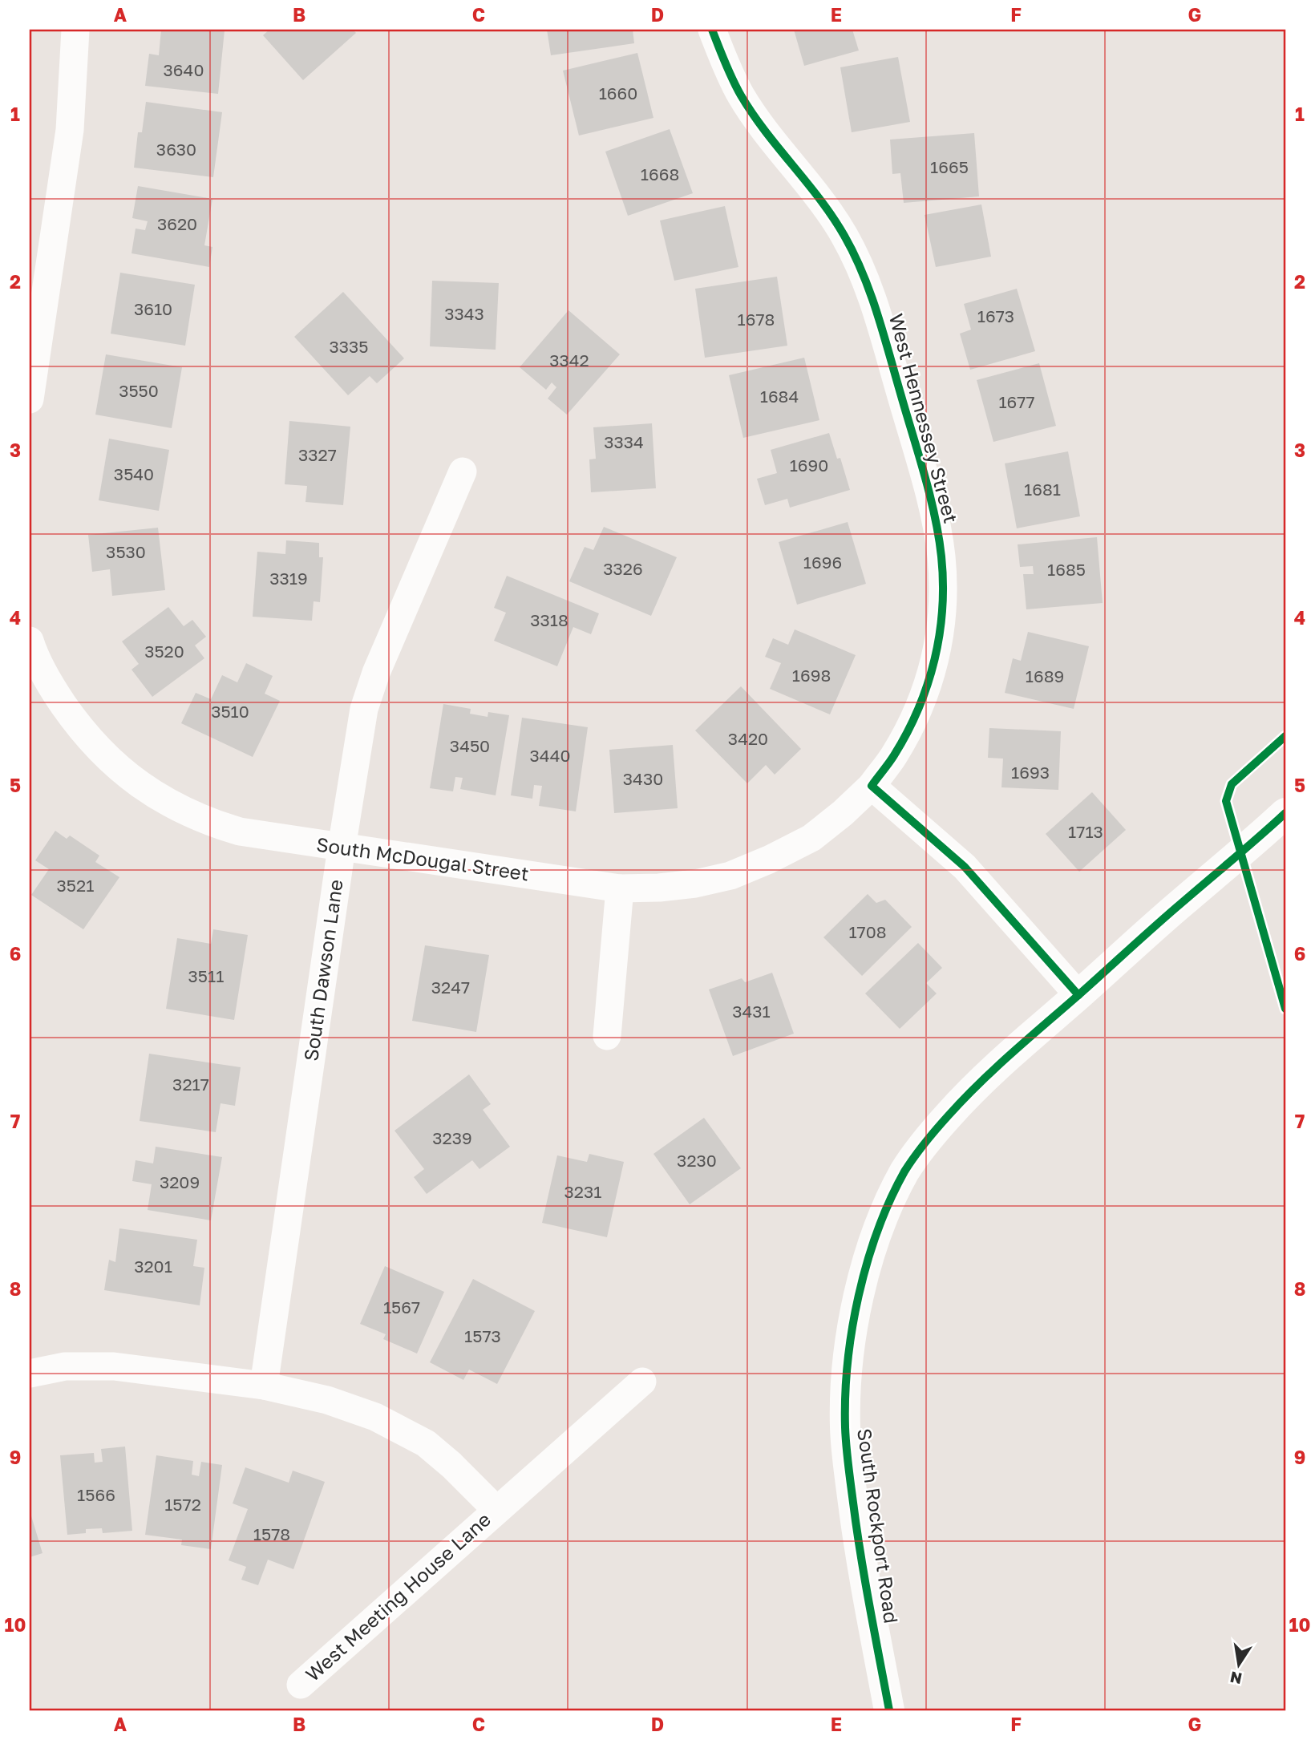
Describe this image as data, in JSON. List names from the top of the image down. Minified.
{"streets":{"street":["West Hennessey Street","South McDougal Street","South Dawson Lane","South Rockport Road","West Meeting House Lane"]},"crossings":[["West Hennessey Street","South McDougal Street"],["South McDougal Street","South Dawson Lane"],["South Dawson Lane","West Meeting House Lane"]],"house_numbers":["3640","1660","3630","1665","1668","3620","3610","3343","1673","1678","3335","3342","3550","1684","1677","3334","3327","1690","3540","1681","3530","1696","3326","1685","3319","3318","3520","1698","1689","3510","3420","3450","3440","1693","3430","1713","3521","1708","3511","3247","3431","3217","3239","3230","3209","3231","3201","1567","1573","1566","1572","1578"],"north":"bottom","grid":{"columns":["A","B","C","D","E","F","G"],"rows":["1","2","3","4","5","6","7","8","9","10"]}}
